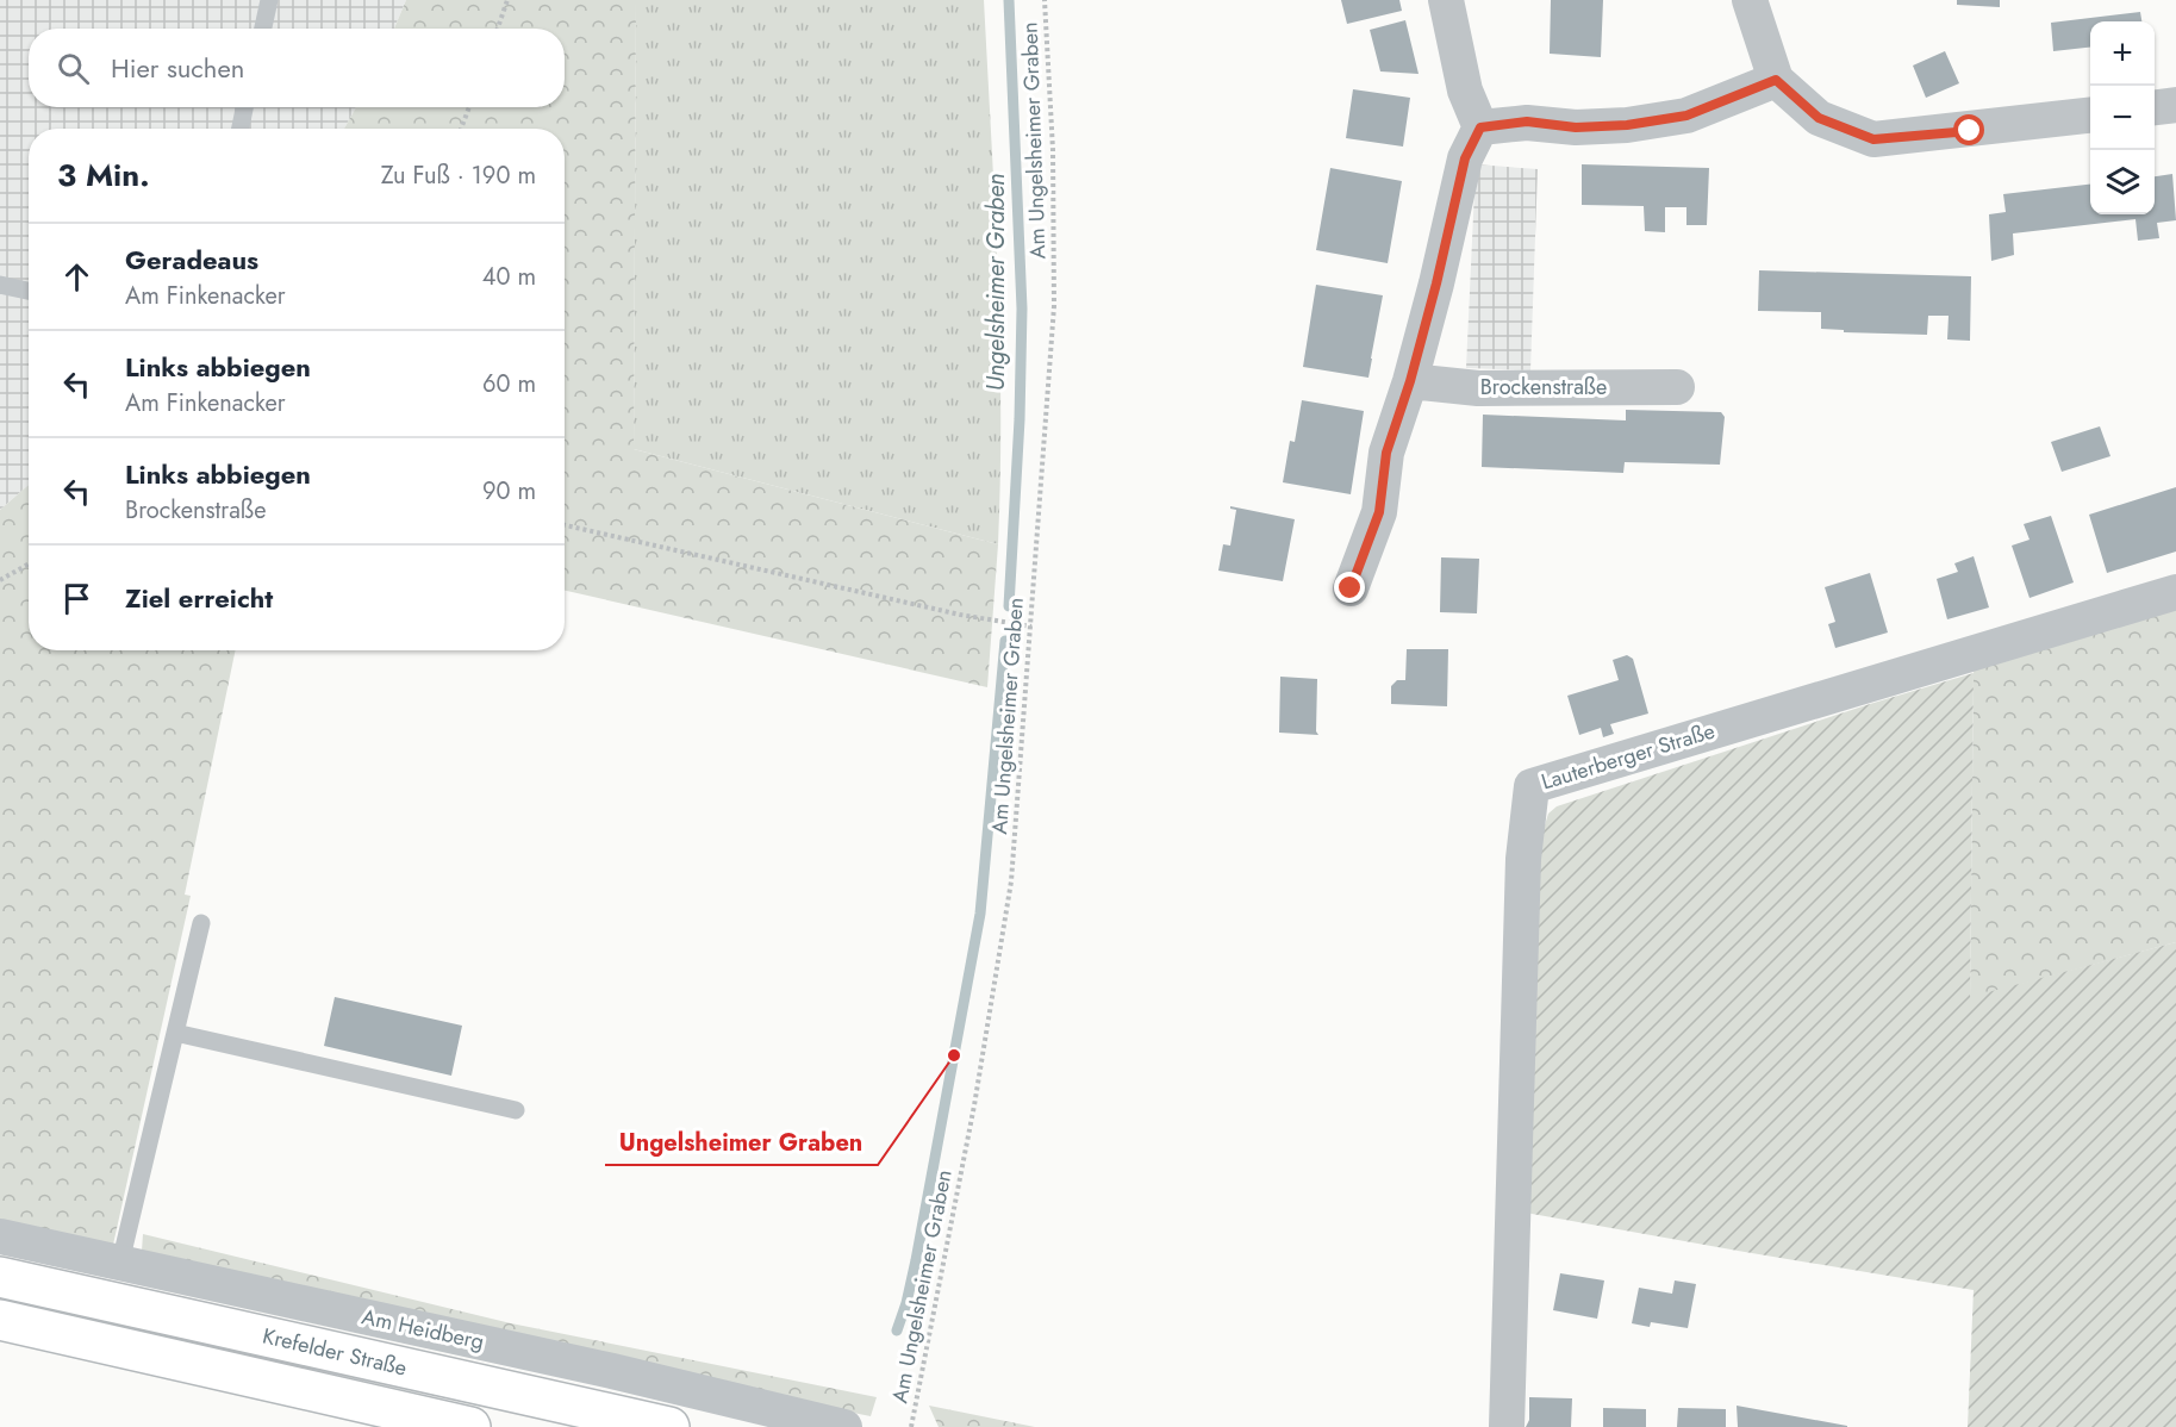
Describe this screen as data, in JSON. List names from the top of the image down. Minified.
{"streets":{"highway":["Krefelder Straße"],"street":["Brockenstraße","Lauterberger Straße","Am Heidberg"],"path":["Am Ungelsheimer Graben"]},"water":["Ungelsheimer Graben"],"places":["Ungelsheimer Graben"],"page":{"map_buttons":["+","−"],"search":"Hier suchen","heading":["3 Min.","Zu Fuß · 190 m"],"list":[["Geradeaus","Am Finkenacker","40 m"],["Links abbiegen","Am Finkenacker","60 m"],["Links abbiegen","Brockenstraße","90 m"],"Ziel erreicht"]}}
